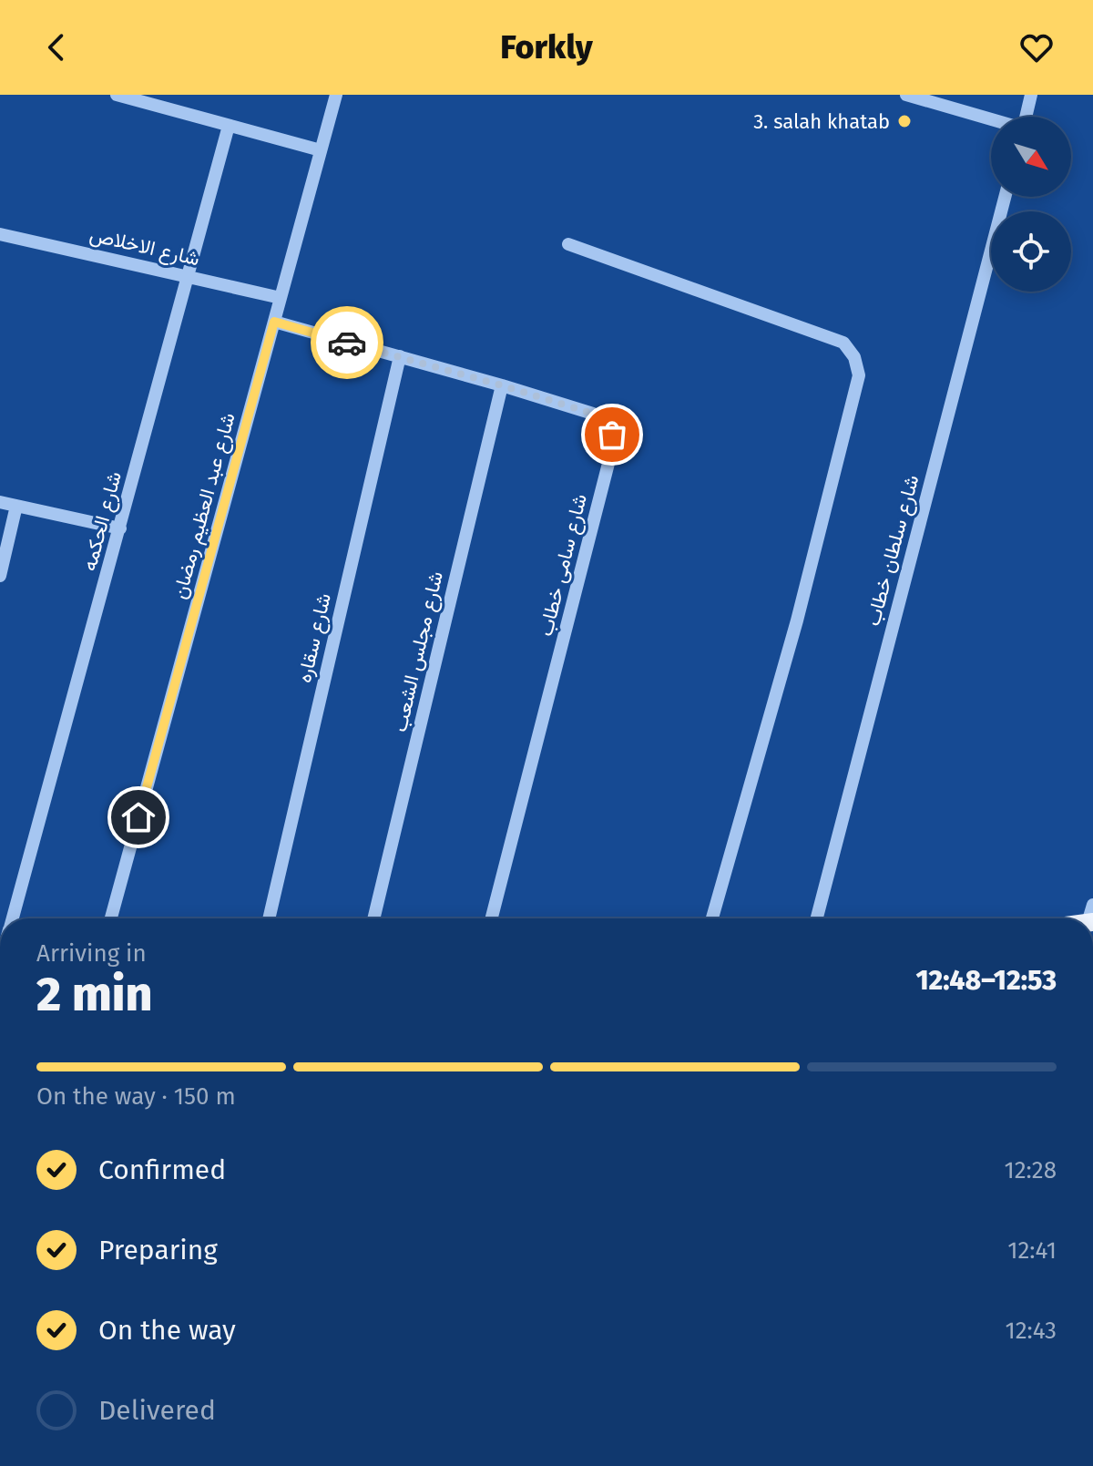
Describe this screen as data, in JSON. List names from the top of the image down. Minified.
{"streets":{"street":["شارع الاخلاص","شارع عبد العظيم رمضان","شارع الحكمه","شارع سلطان خطاب","شارع سامى خطاب","شارع سقاره","شارع مجلس الشعب"]},"crossings":[["شارع الاخلاص","شارع عبد العظيم رمضان"],["شارع الاخلاص","شارع الحكمه"],["شارع عبد العظيم رمضان","شارع سامى خطاب"],["شارع سامى خطاب","شارع سقاره"],["شارع سامى خطاب","شارع مجلس الشعب"]],"places":["3. salah khatab"],"north":"bottom right","page":{"header":"Forkly","heading":["2 min","Arriving in","12:48–12:53"],"bar":"On the way · 150 m","list":[["Confirmed","12:28"],["Preparing","12:41"],["On the way","12:43"],"Delivered"]}}
